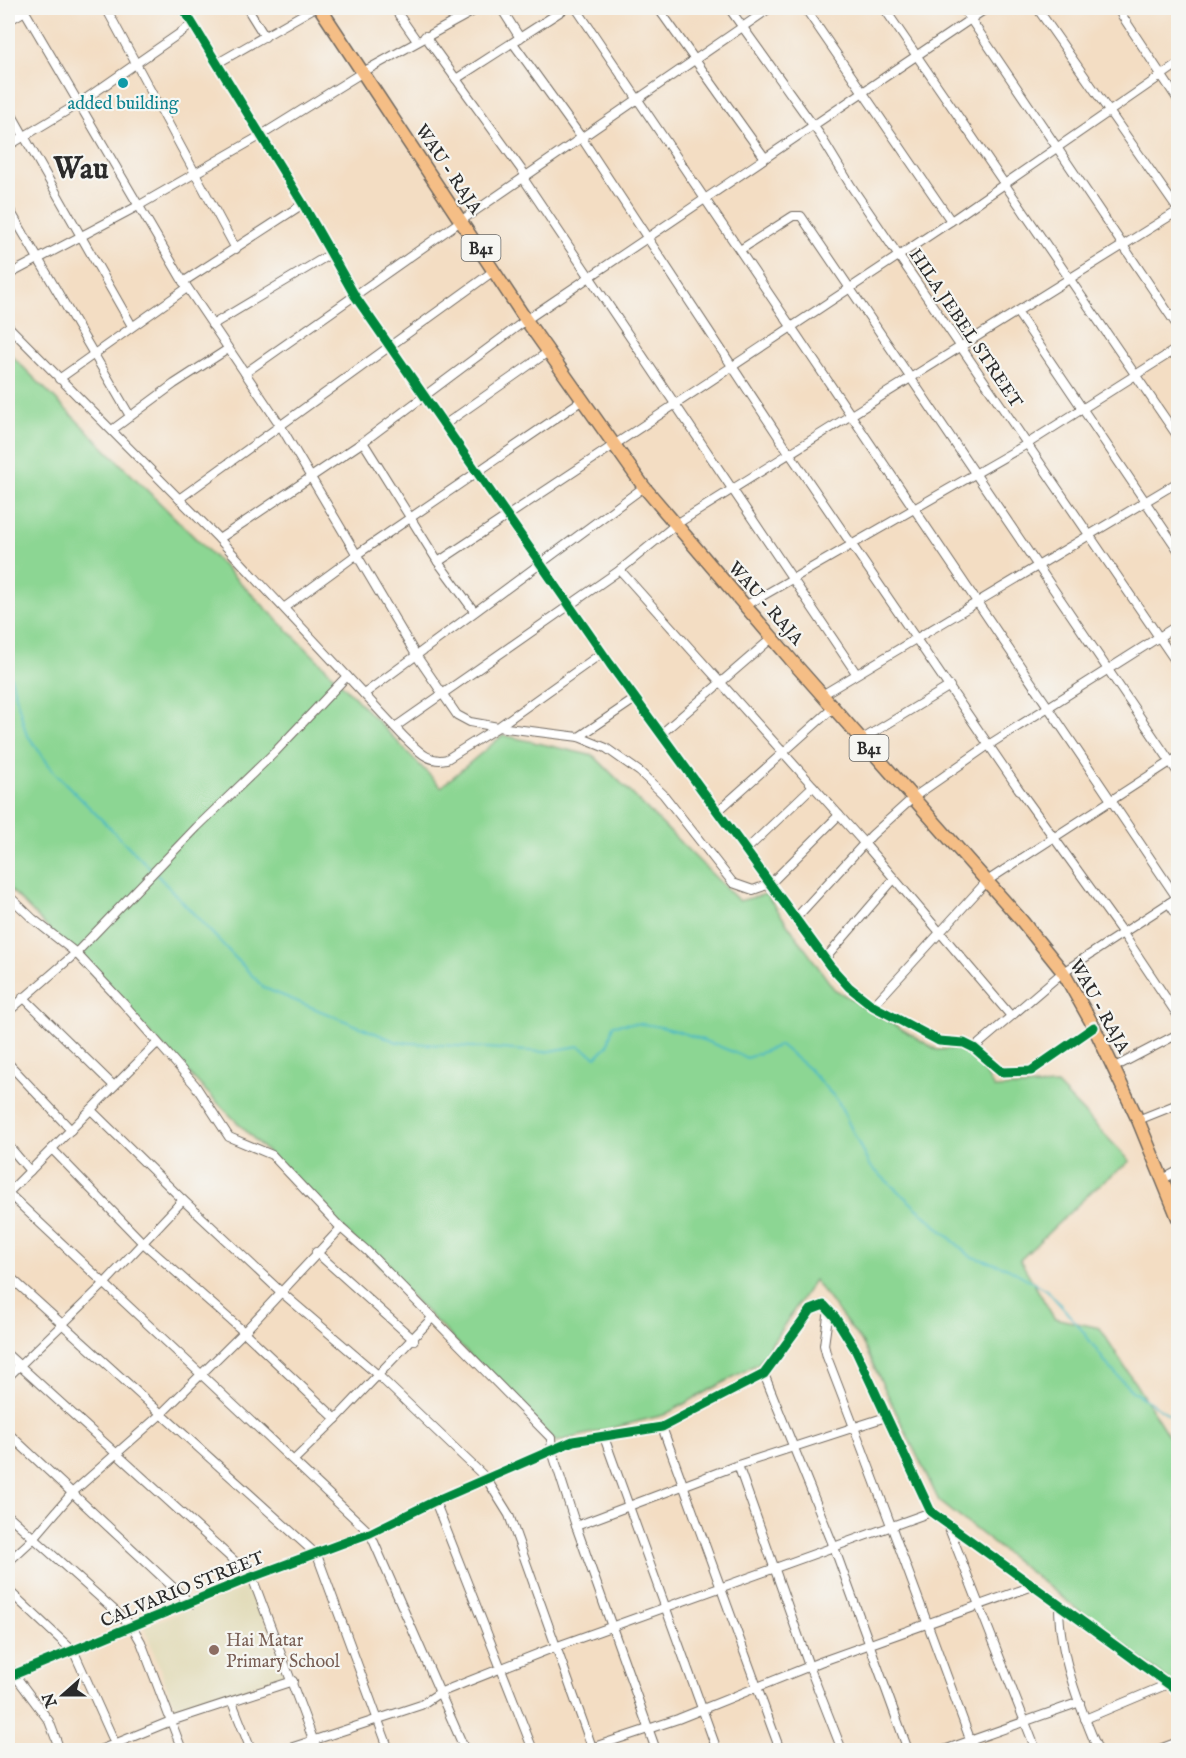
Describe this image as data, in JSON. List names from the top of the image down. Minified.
{"streets":{"main road":["WAU - RAJA","B41"],"street":["HILA JEBEL STREET","CALVARIO STREET"]},"districts":["Wau"],"places":["added building","Hai Matar Primary School"],"north":"left"}
